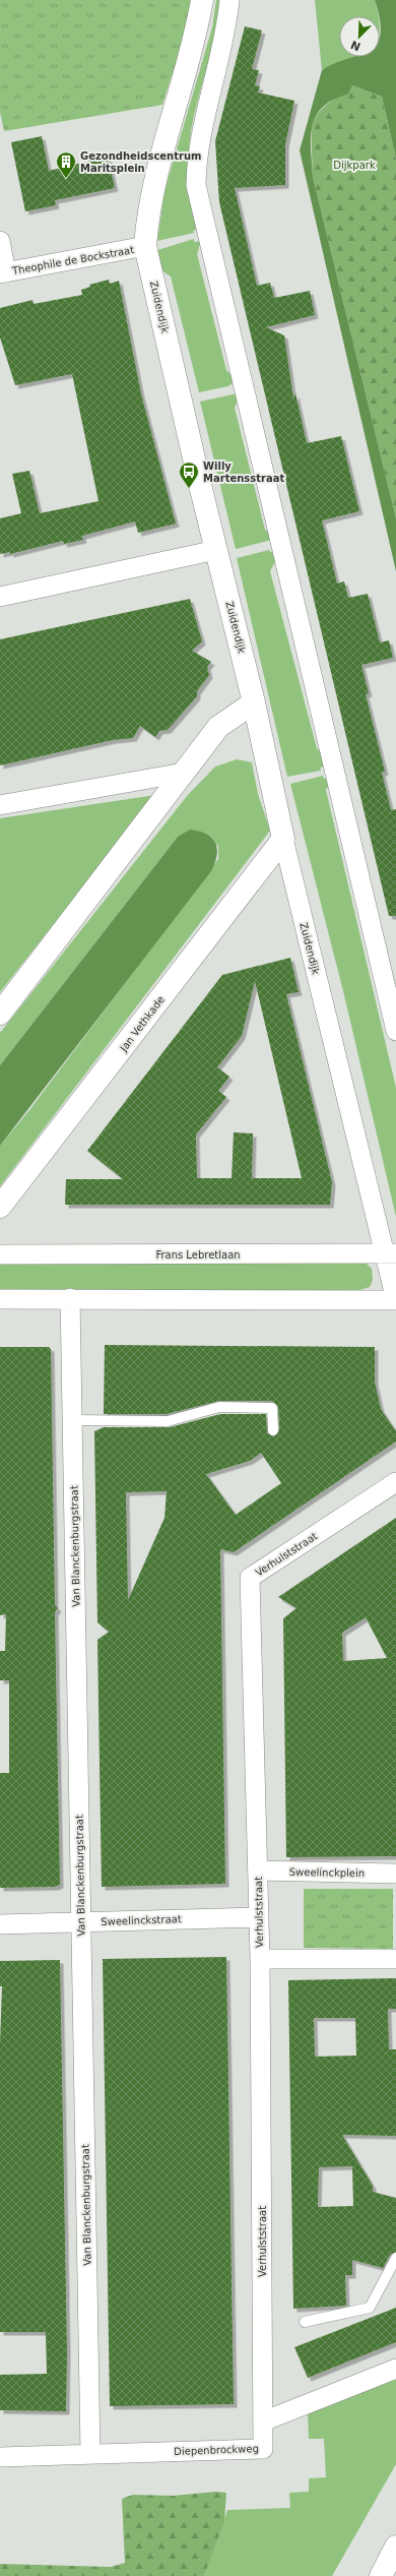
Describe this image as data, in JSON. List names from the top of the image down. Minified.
{"streets":{"main road":["Zuidendijk","Jan Vethkade"],"street":["Theophile de Bockstraat","Frans Lebretlaan","Van Blanckenburgstraat","Verhulststraat","Sweelinckplein","Sweelinckstraat","Diepenbrockweg"]},"crossings":[["Theophile de Bockstraat","Zuidendijk"],["Zuidendijk","Jan Vethkade"],["Zuidendijk","Frans Lebretlaan"],["Van Blanckenburgstraat","Sweelinckstraat"],["Van Blanckenburgstraat","Diepenbrockweg"],["Verhulststraat","Sweelinckplein"],["Verhulststraat","Sweelinckstraat"],["Verhulststraat","Diepenbrockweg"]],"parks":["Dijkpark"],"places":{"building":["Gezondheidscentrum Maritsplein"],"bus stop":["Willy Martensstraat"]},"north":"bottom left"}
